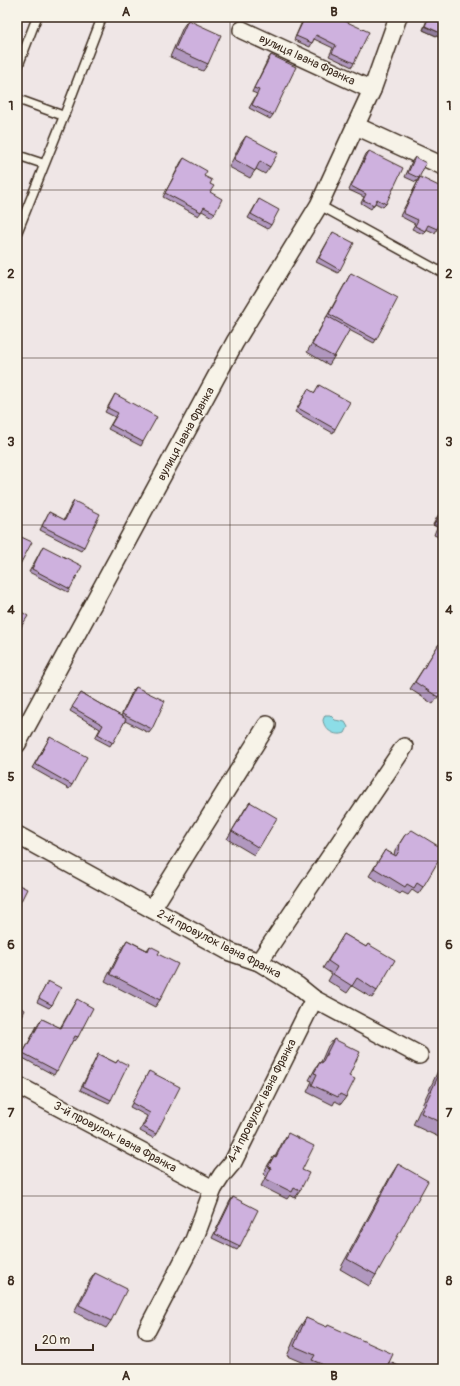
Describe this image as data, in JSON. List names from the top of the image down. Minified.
{"streets":{"street":["вулиця Івана Франка","2-й провулок Івана Франка","4-й провулок Івана Франка","3-й провулок Івана Франка"]},"crossings":[["2-й провулок Івана Франка","4-й провулок Івана Франка"],["4-й провулок Івана Франка","3-й провулок Івана Франка"]],"scale_bar":"20 m","grid":{"columns":["A","B"],"rows":["1","2","3","4","5","6","7","8"]}}
